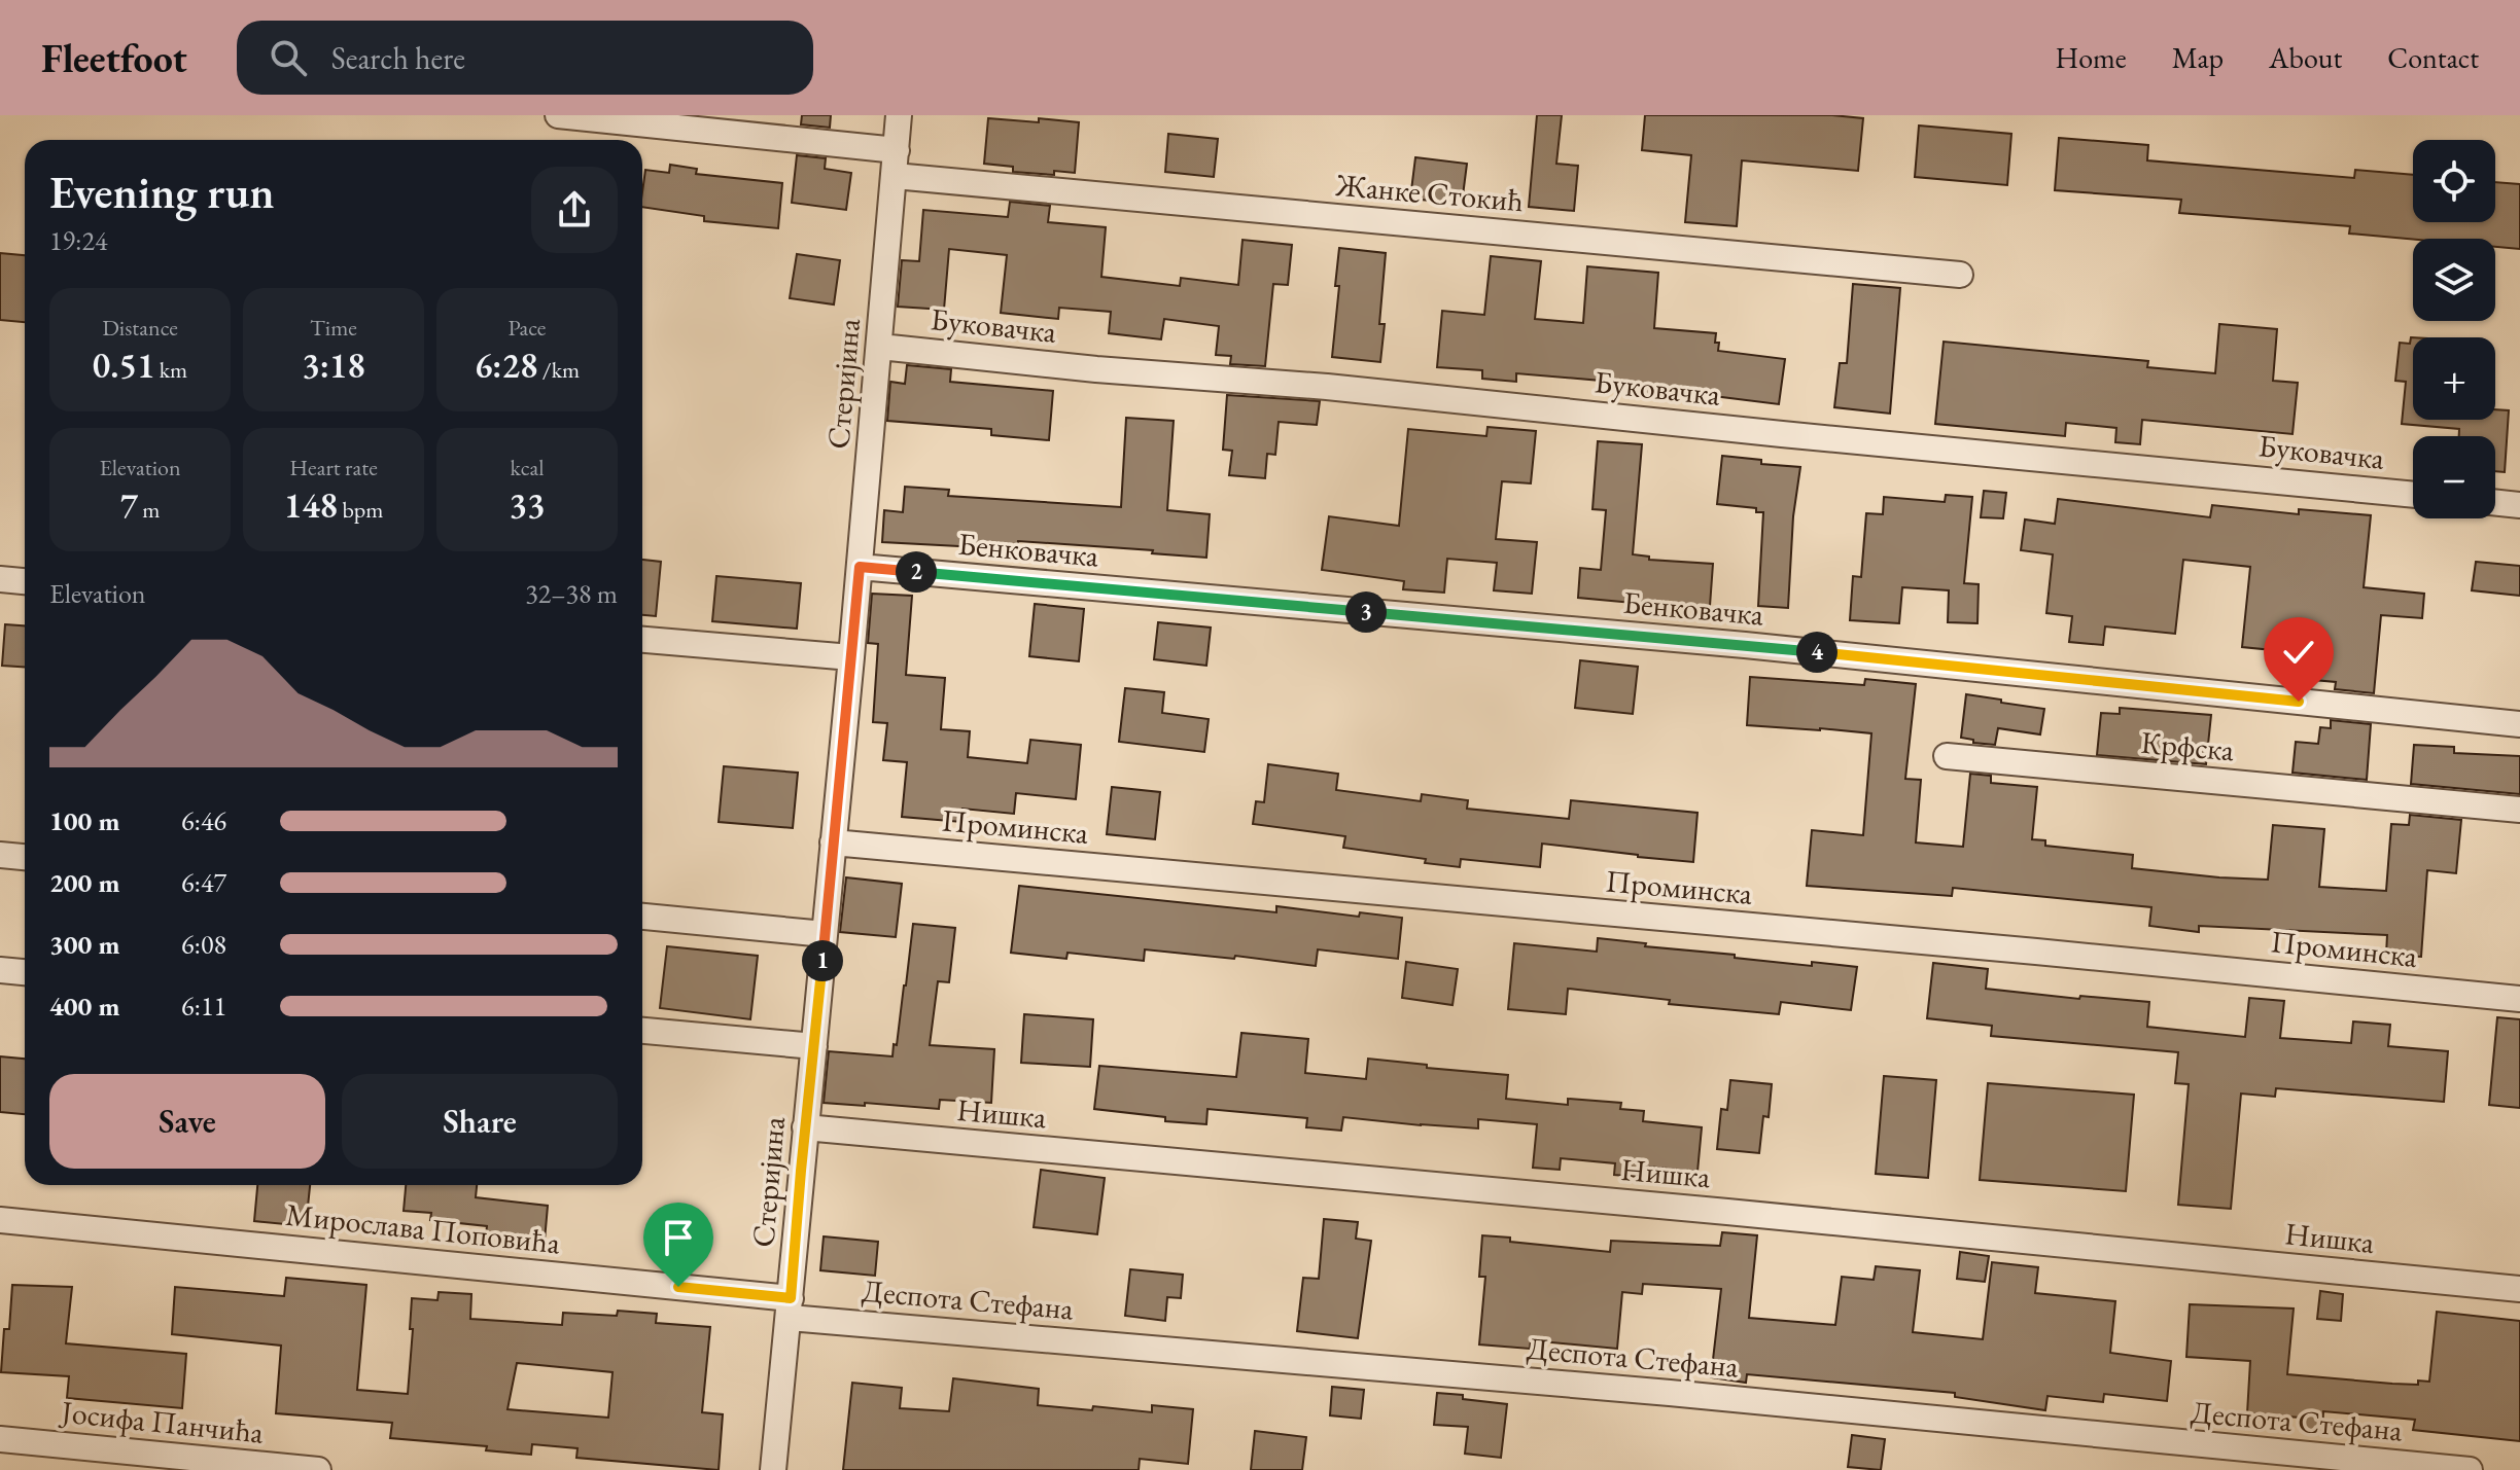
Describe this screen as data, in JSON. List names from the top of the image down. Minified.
{"streets":{"street":["Жанке Стокић","Буковачка","Стеријина","Бенковачка","Крфска","Проминска","Нишка","Мирослава Поповића","Деспота Стефана","Јосифа Панчића"]},"crossings":[["Жанке Стокић","Стеријина"],["Буковачка","Стеријина"],["Стеријина","Бенковачка"],["Стеријина","Проминска"],["Стеријина","Нишка"],["Стеријина","Мирослава Поповића"],["Стеријина","Деспота Стефана"],["Мирослава Поповића","Деспота Стефана"]],"page":{"header":"Fleetfoot","search":"Search here","nav":["Home","Map","About","Contact"],"map_buttons":["+","−"],"heading":["Evening run","19:24"],"stats":[["Distance","0.51 km"],["Time","3:18"],["Pace","6:28 /km"],["Elevation","7 m"],["Heart rate","148 bpm"],["kcal","33"]],"pins":["2","3","4","1"],"chart":["Elevation","32–38 m"],"list":[{"name":"100 m","note":"6:46"},{"name":"200 m","note":"6:47"},{"name":"300 m","note":"6:08"},{"name":"400 m","note":"6:11"}],"buttons":["Save","Share"]}}
